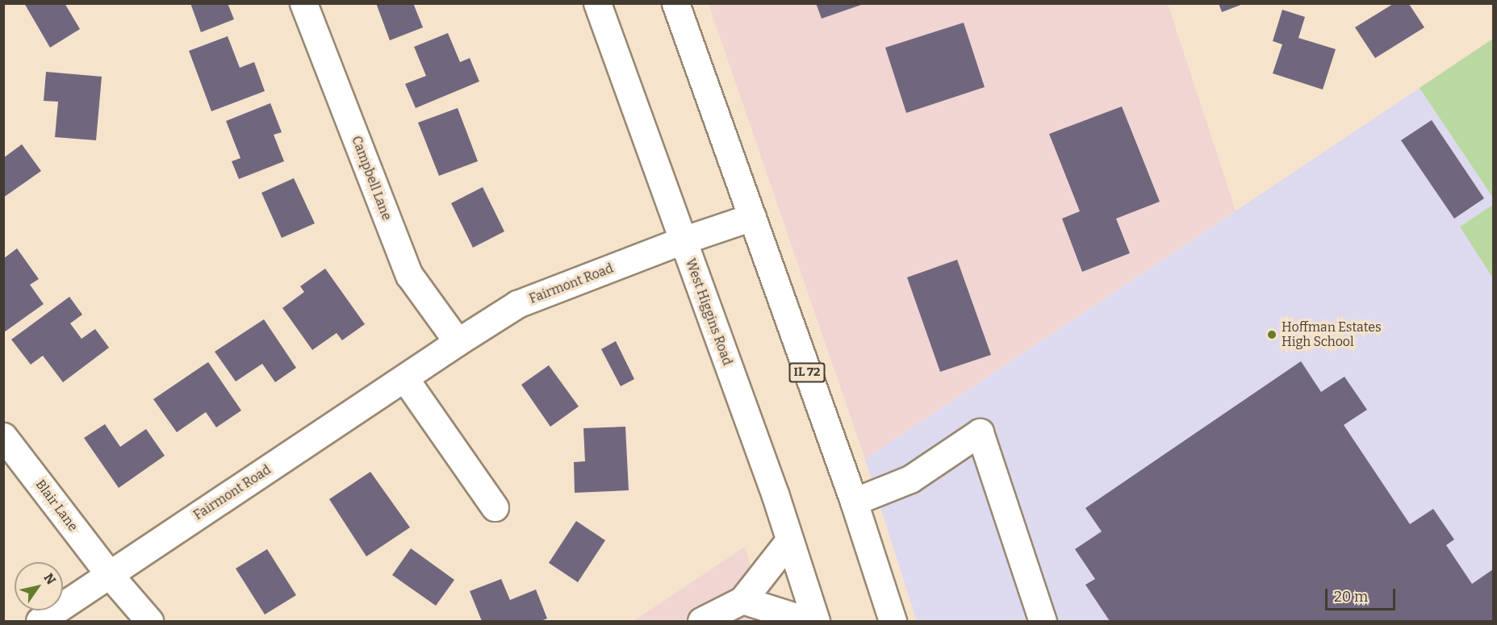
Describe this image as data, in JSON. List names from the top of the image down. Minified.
{"streets":{"street":["Campbell Lane","Fairmont Road","West Higgins Road","IL 72","Blair Lane"]},"crossings":[["Campbell Lane","Fairmont Road"],["Fairmont Road","West Higgins Road"],["Fairmont Road","IL 72"],["Fairmont Road","Blair Lane"]],"places":["Hoffman Estates High School"],"scale_bar":"20 m","north":"top right"}
